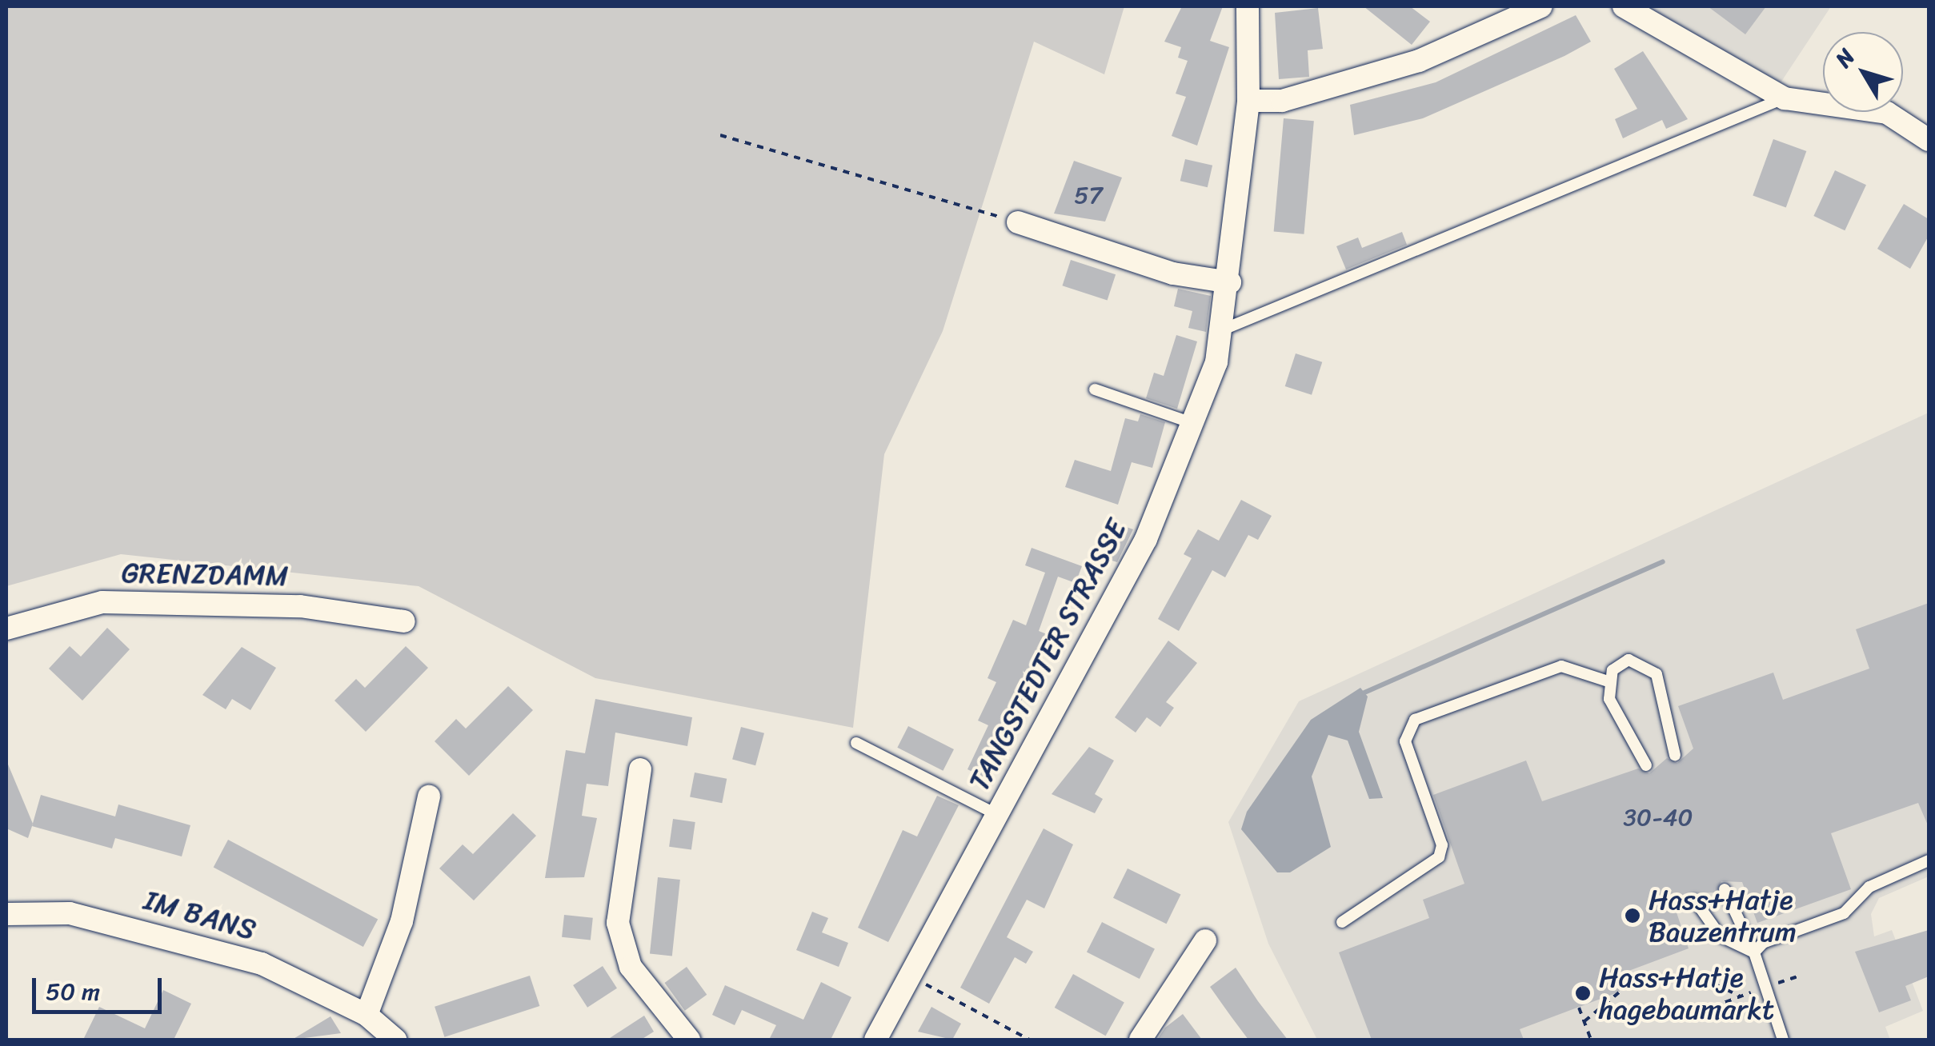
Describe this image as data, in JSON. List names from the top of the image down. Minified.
{"streets":{"street":["GRENZDAMM","TANGSTEDTER STRASSE","IM BANS"]},"places":["Hass+Hatje Bauzentrum","Hass+Hatje hagebaumarkt"],"house_numbers":["57","30-40"],"scale_bar":"50 m","north":"top left"}
